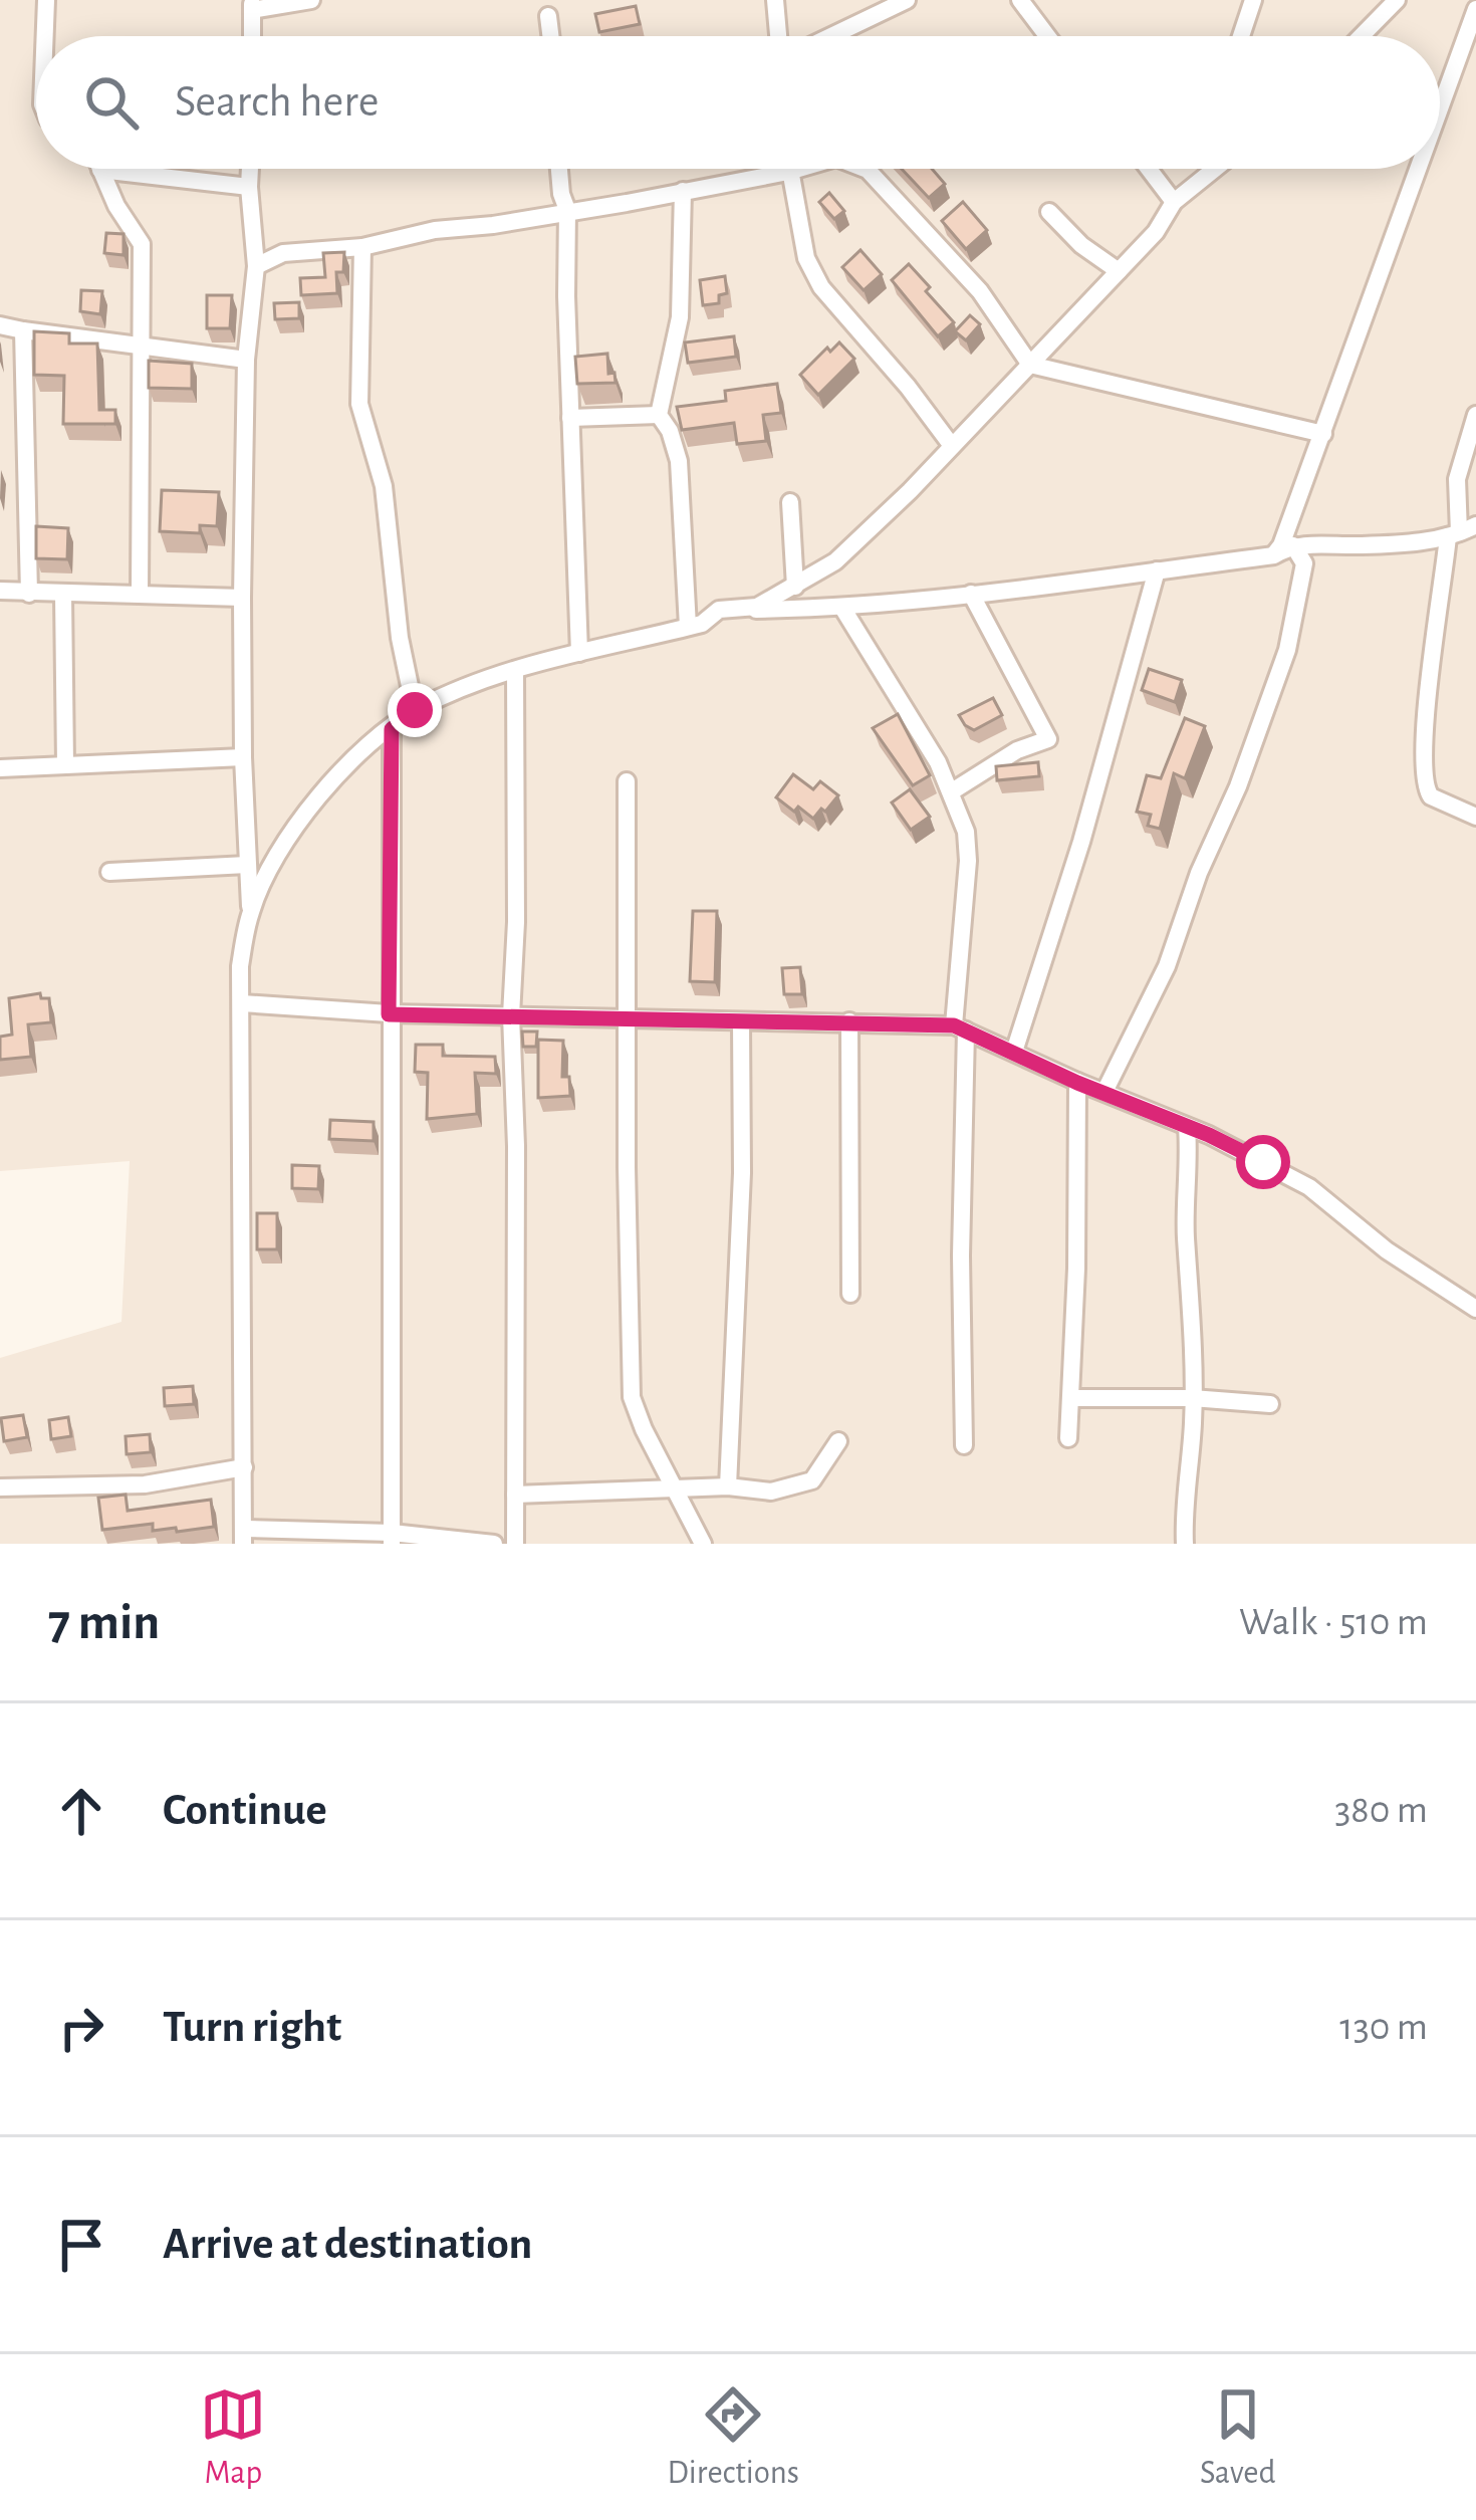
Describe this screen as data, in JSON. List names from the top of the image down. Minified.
{"page":{"search":"Search here","heading":["7 min","Walk · 510 m"],"list":[["Continue","380 m"],["Turn right","130 m"],"Arrive at destination"],"nav":["Map","Directions","Saved"]}}
